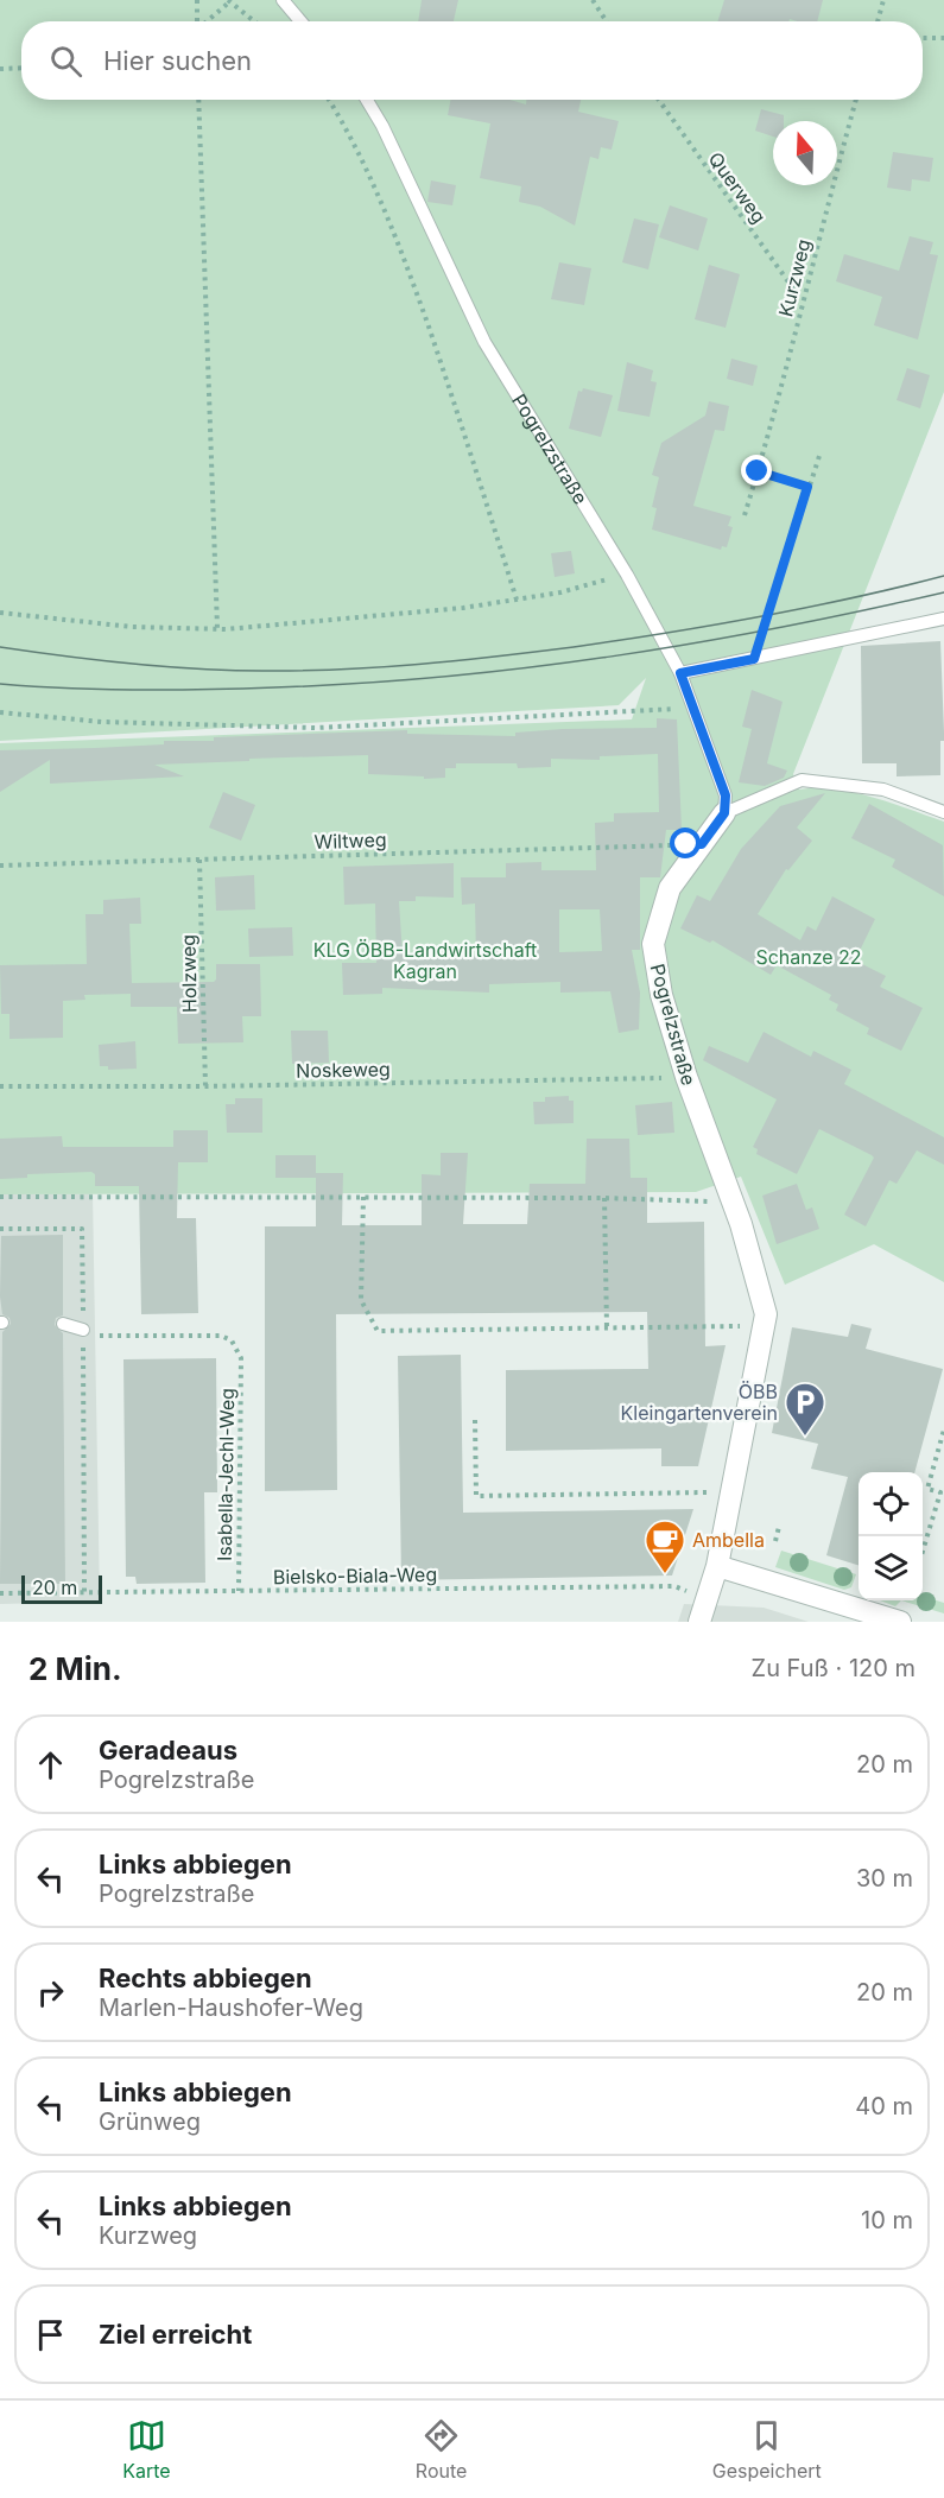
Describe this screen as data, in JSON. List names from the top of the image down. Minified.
{"streets":{"street":["Pogrelzstraße"],"path":["Querweg","Kurzweg","Wiltweg","Holzweg","Noskeweg","Isabella-Jechl-Weg","Bielsko-Biala-Weg"]},"crossings":[["Querweg","Kurzweg"],["Pogrelzstraße","Wiltweg"],["Pogrelzstraße","Noskeweg"],["Pogrelzstraße","Bielsko-Biala-Weg"],["Wiltweg","Holzweg"],["Holzweg","Noskeweg"],["Isabella-Jechl-Weg","Bielsko-Biala-Weg"]],"parks":["KLG ÖBB-Landwirtschaft Kagran","Schanze 22"],"places":{"parking":["ÖBB Kleingartenverein"],"cafe":["Ambella"]},"scale_bar":"20 m","north":"top","page":{"search":"Hier suchen","scale":"20 m","heading":["2 Min.","Zu Fuß · 120 m"],"list":[["Geradeaus","Pogrelzstraße","20 m"],["Links abbiegen","Pogrelzstraße","30 m"],["Rechts abbiegen","Marlen-Haushofer-Weg","20 m"],["Links abbiegen","Grünweg","40 m"],["Links abbiegen","Kurzweg","10 m"],"Ziel erreicht"],"nav":["Karte","Route","Gespeichert"]}}
